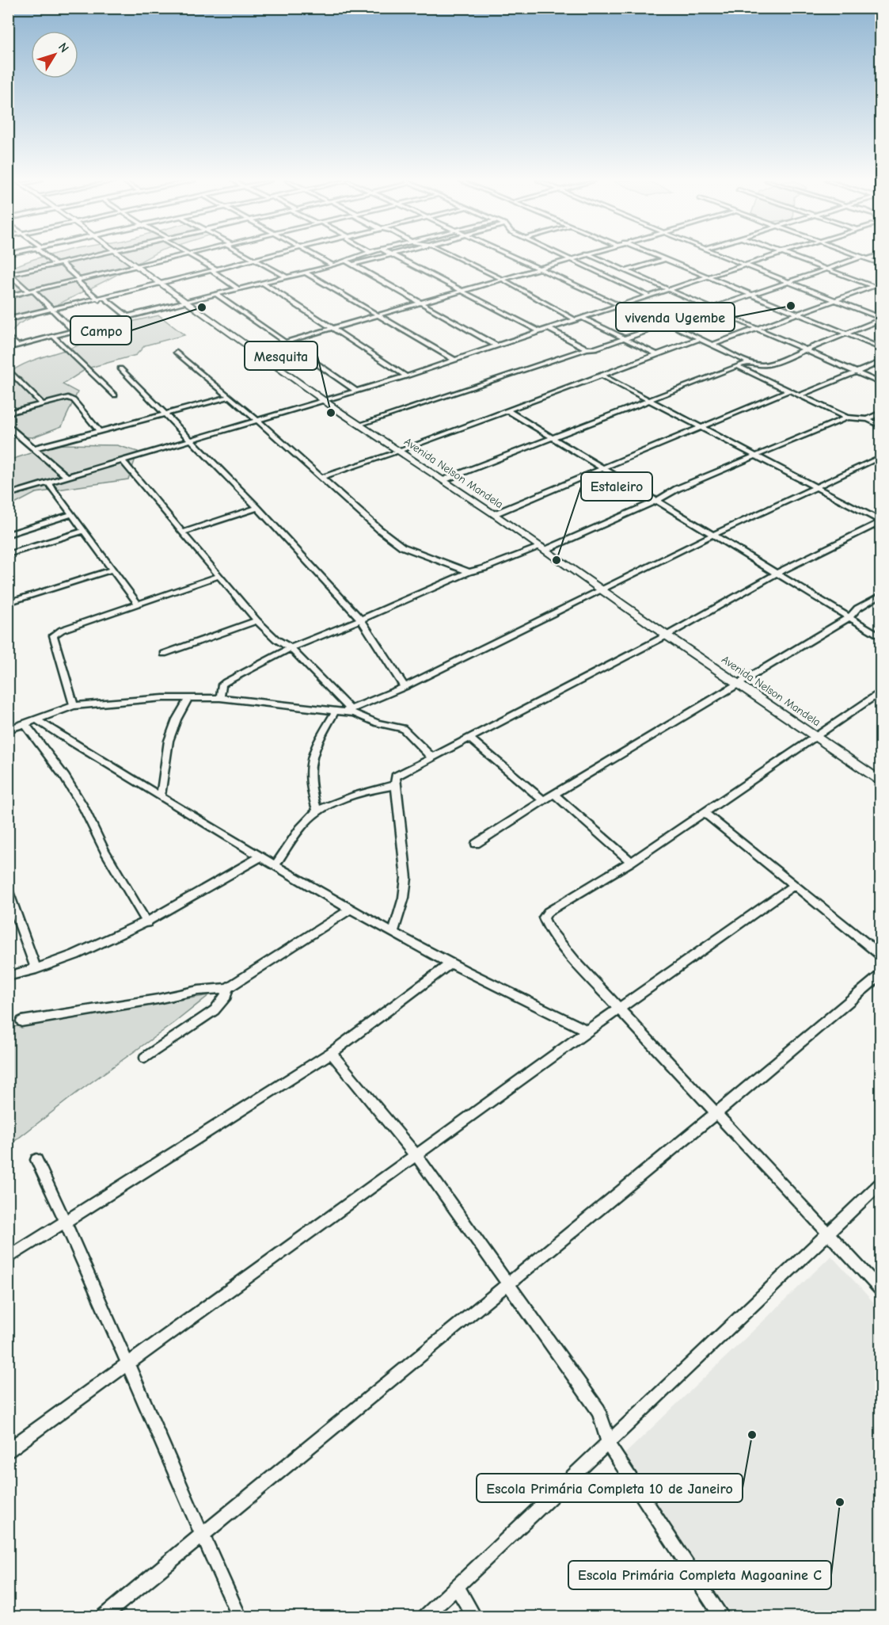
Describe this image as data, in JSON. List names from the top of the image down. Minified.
{"streets":{"street":["Avenida Nelson Mandela"]},"places":["vivenda Ugembe","Campo","Mesquita","Estaleiro","Escola Primária Completa 10 de Janeiro","Escola Primária Completa Magoanine C"],"north":"top right"}
